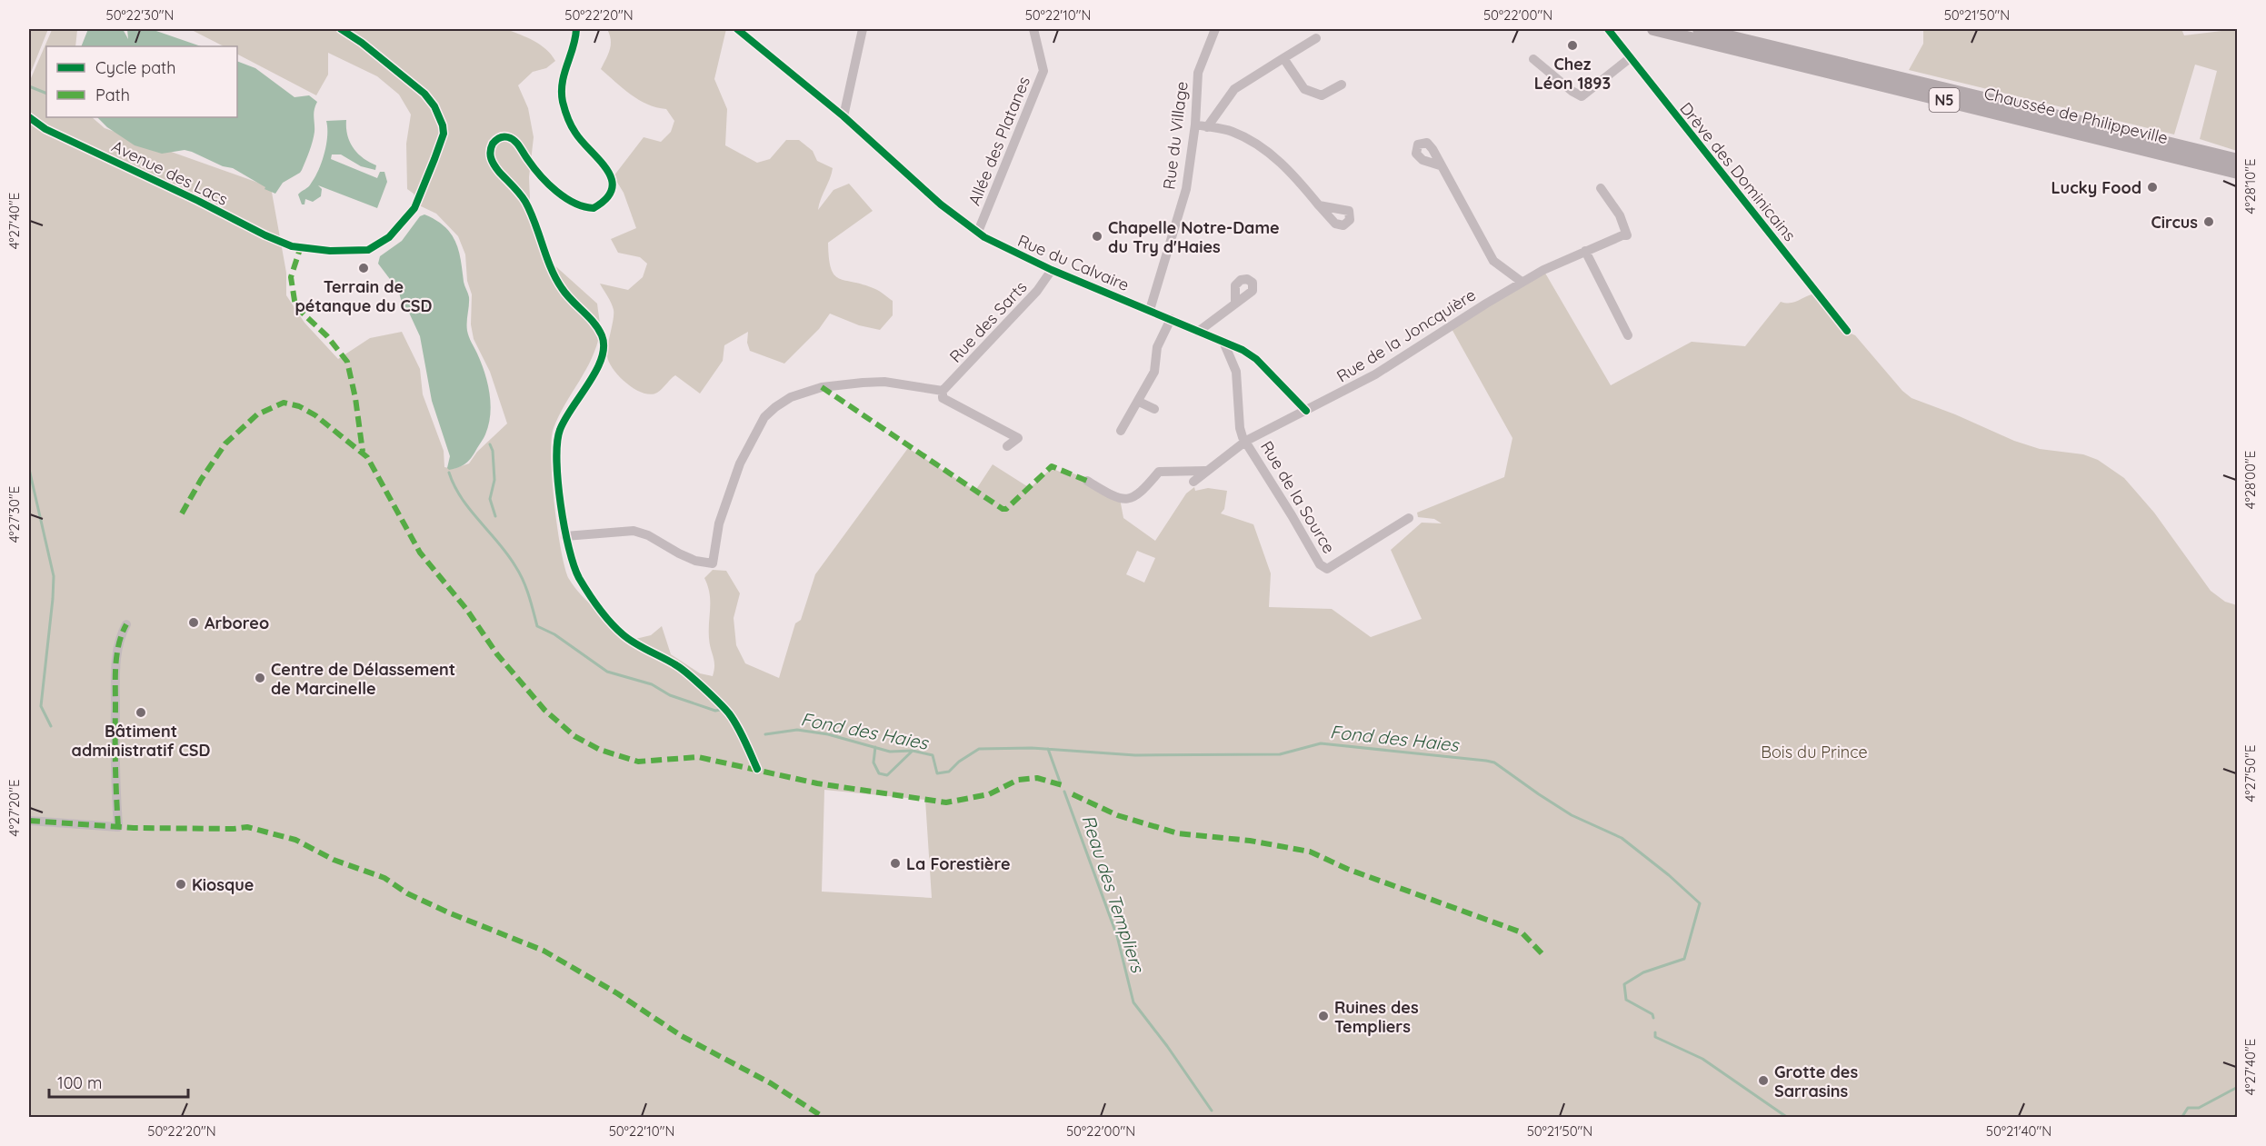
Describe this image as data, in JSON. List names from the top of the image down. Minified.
{"streets":{"main road":["N5","Chaussée de Philippeville"],"street":["Rue du Village","Allée des Platanes","Drève des Dominicains","Avenue des Lacs","Rue du Calvaire","Rue des Sarts","Rue de la Joncquière","Rue de la Source"]},"crossings":[["Rue du Village","Rue du Calvaire"],["Allée des Platanes","Rue du Calvaire"],["Rue du Calvaire","Rue des Sarts"],["Rue du Calvaire","Rue de la Joncquière"],["Rue de la Joncquière","Rue de la Source"]],"water":["Fond des Haies","Reau des Templiers"],"parks":["Bois du Prince"],"places":["Chez Léon 1893","Lucky Food","Circus","Chapelle Notre-Dame du Try d'Haies","Terrain de pétanque du CSD","Arboreo","Centre de Délassement de Marcinelle","Bâtiment administratif CSD","La Forestière","Kiosque","Ruines des Templiers","Grotte des Sarrasins"],"legend":["Cycle path","Path"],"scale_bar":"100 m","coordinates":["50°22'30\"N","50°22'20\"N","50°22'10\"N","50°22'00\"N","50°21'50\"N","4°28'10\"E","4°27'40\"E","4°28'00\"E","4°27'30\"E","4°27'50\"E","4°27'20\"E","50°21'40\"N"]}
